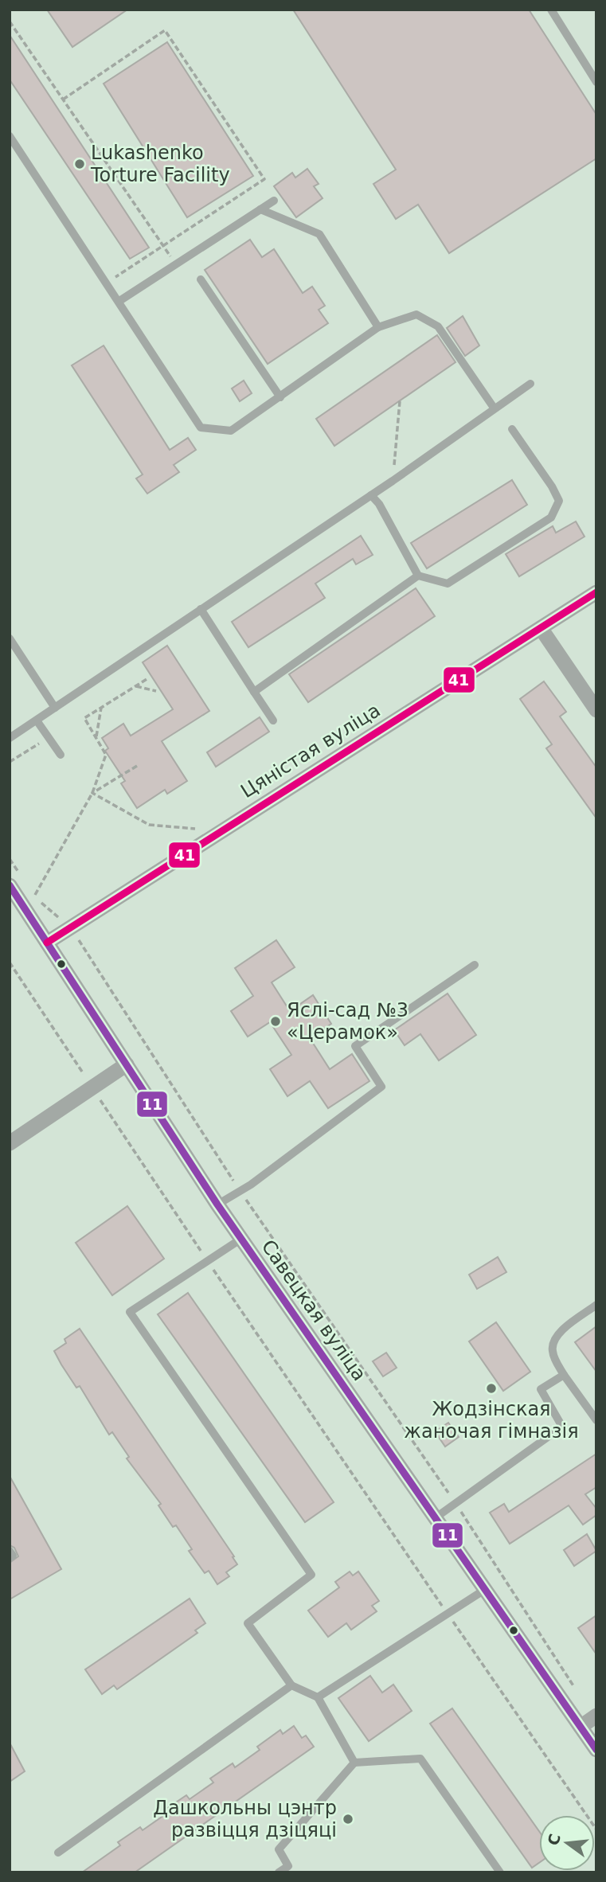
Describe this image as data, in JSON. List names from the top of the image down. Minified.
{"streets":{"street":["Цяністая вуліца","Савецкая вуліца"]},"crossings":[["Цяністая вуліца","Савецкая вуліца"]],"places":["Lukashenko Torture Facility","Яслі-сад №3 «Церамок»","Жодзінская жаночая гімназія","Дашкольны цэнтр развіцця дзіцяці"],"lines":["transit line 41","transit line 11"],"north":"left"}
